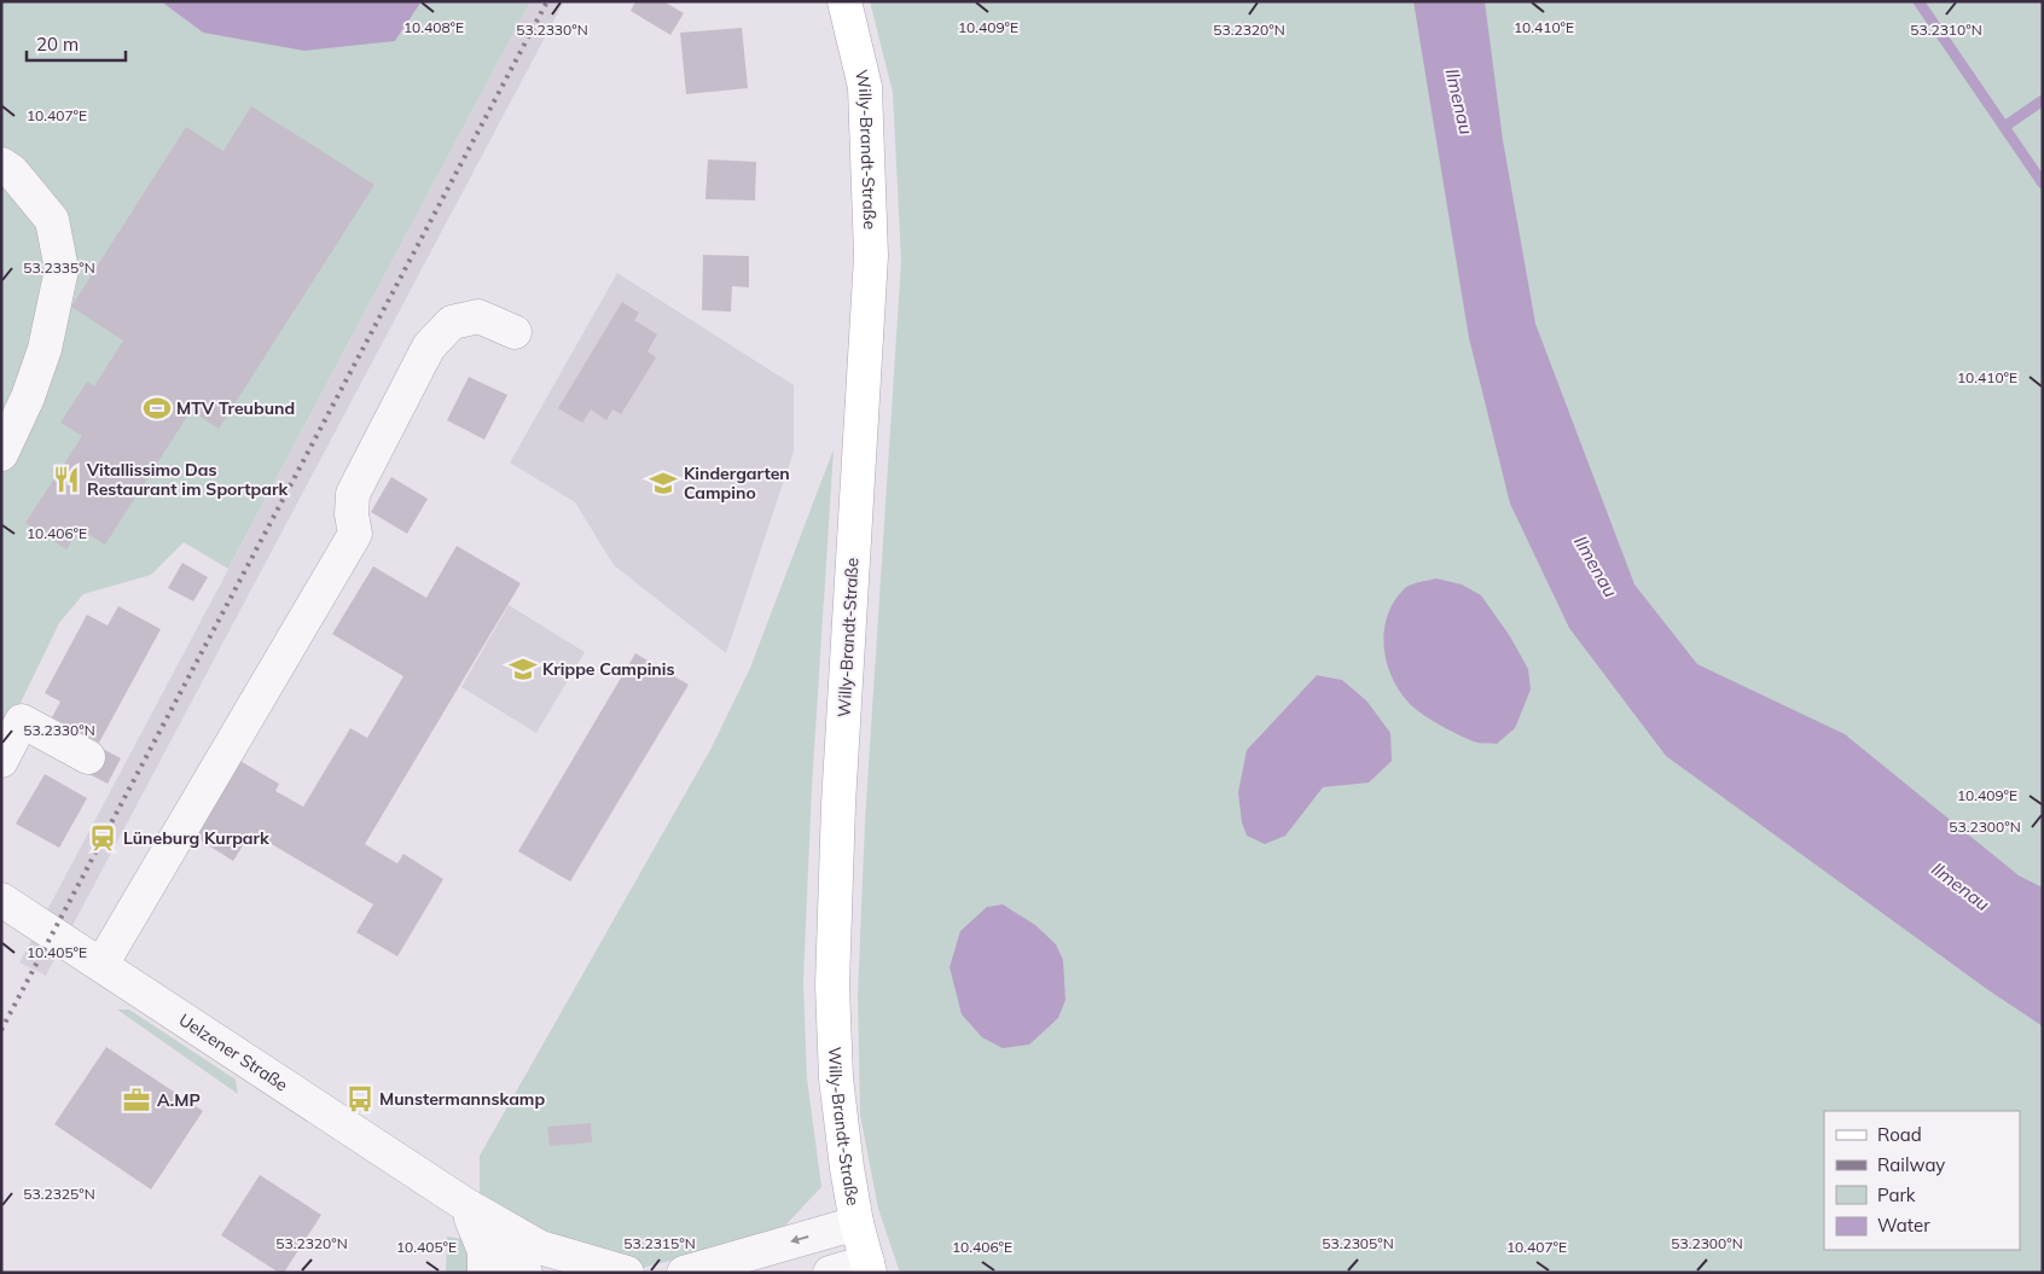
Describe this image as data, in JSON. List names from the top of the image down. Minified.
{"streets":{"main road":["Willy-Brandt-Straße"],"street":["Uelzener Straße"]},"water":["Ilmenau"],"places":{"sports":["MTV Treubund"],"restaurant":["Vitallissimo Das Restaurant im Sportpark"],"school or university":["Kindergarten Campino","Krippe Campinis"],"station":["Lüneburg Kurpark"],"bus stop":["Munstermannskamp"],"office":["A.MP"]},"legend":["Road","Railway","Park","Water"],"scale_bar":"20 m","coordinates":["10.408°E","10.409°E","10.410°E","53.2330°N","53.2320°N","53.2310°N","10.407°E","53.2335°N","10.406°E","53.2300°N","10.405°E","53.2325°N","53.2315°N","53.2305°N"]}
